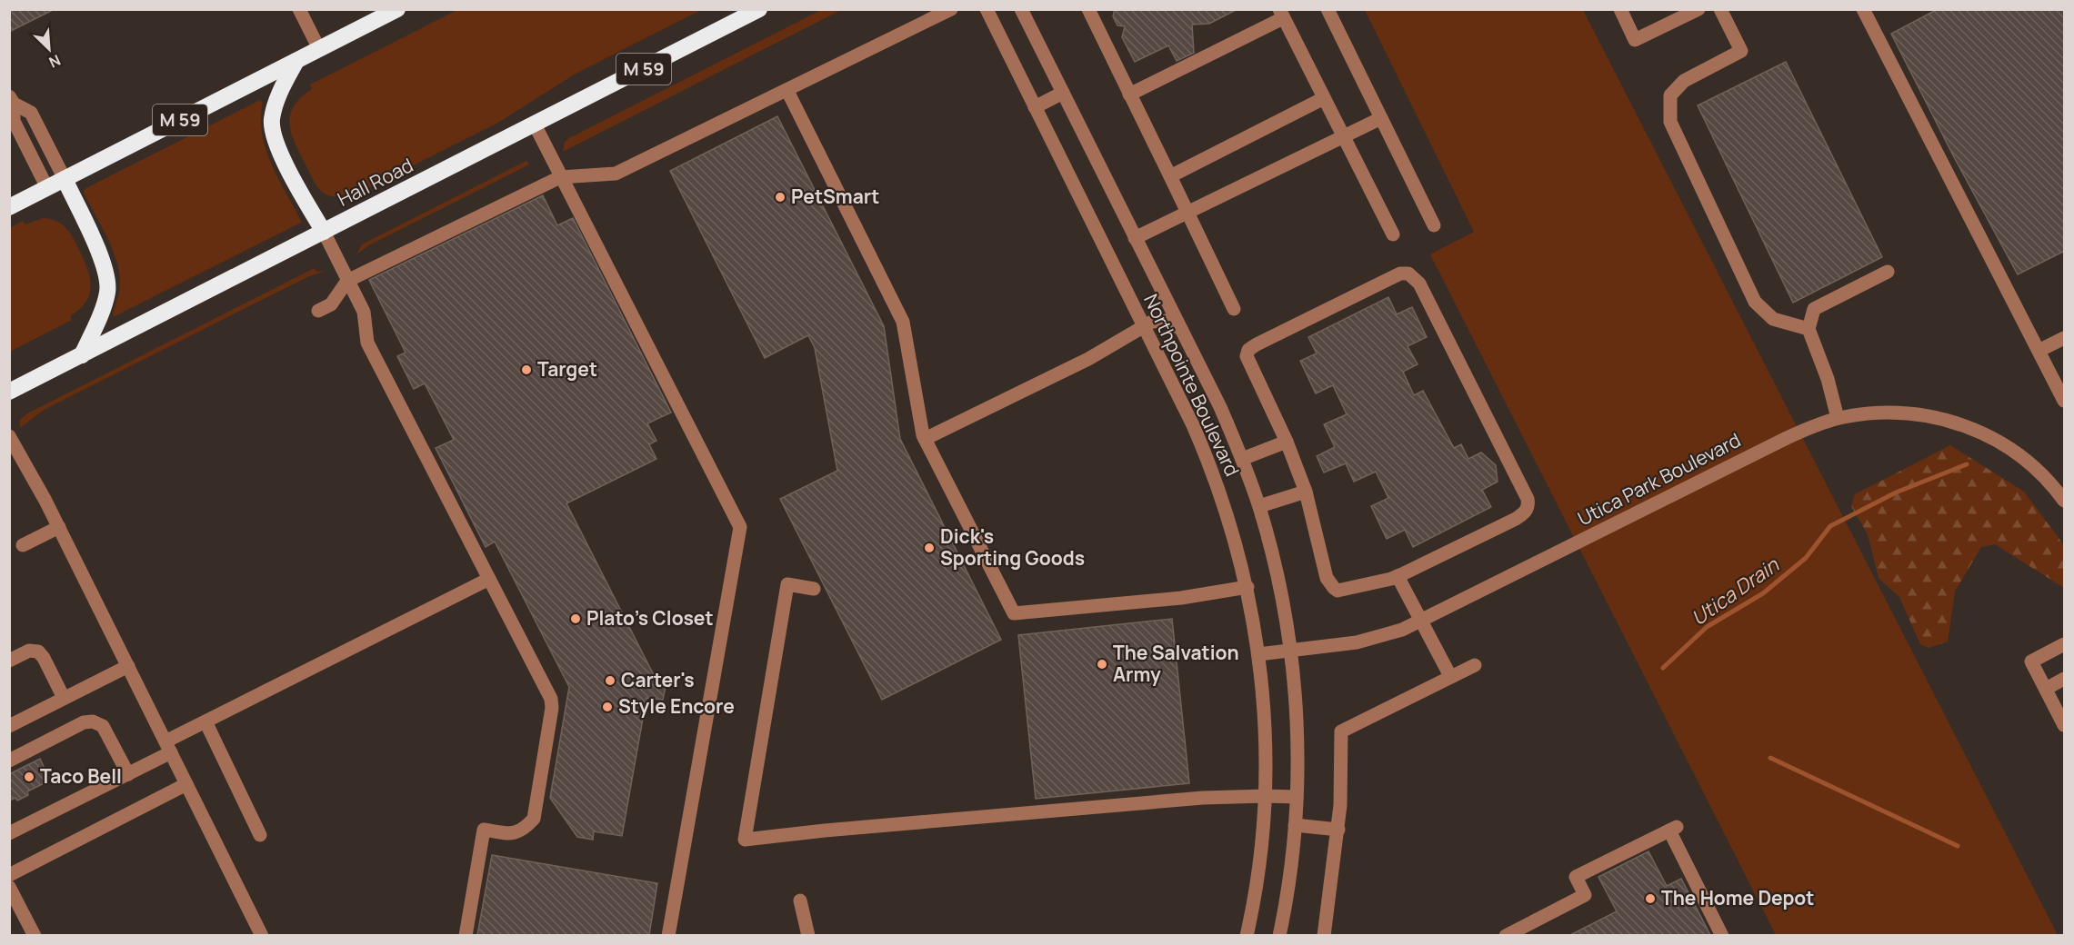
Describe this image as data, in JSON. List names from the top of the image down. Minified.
{"streets":{"highway":["M 59","Hall Road"],"street":["Northpointe Boulevard","Utica Park Boulevard"]},"crossings":[["Northpointe Boulevard","Utica Park Boulevard"]],"water":["Utica Drain"],"places":["PetSmart","Target","Dick's Sporting Goods","Plato's Closet","The Salvation Army","Carter's","Style Encore","Taco Bell","The Home Depot"],"north":"bottom right"}
